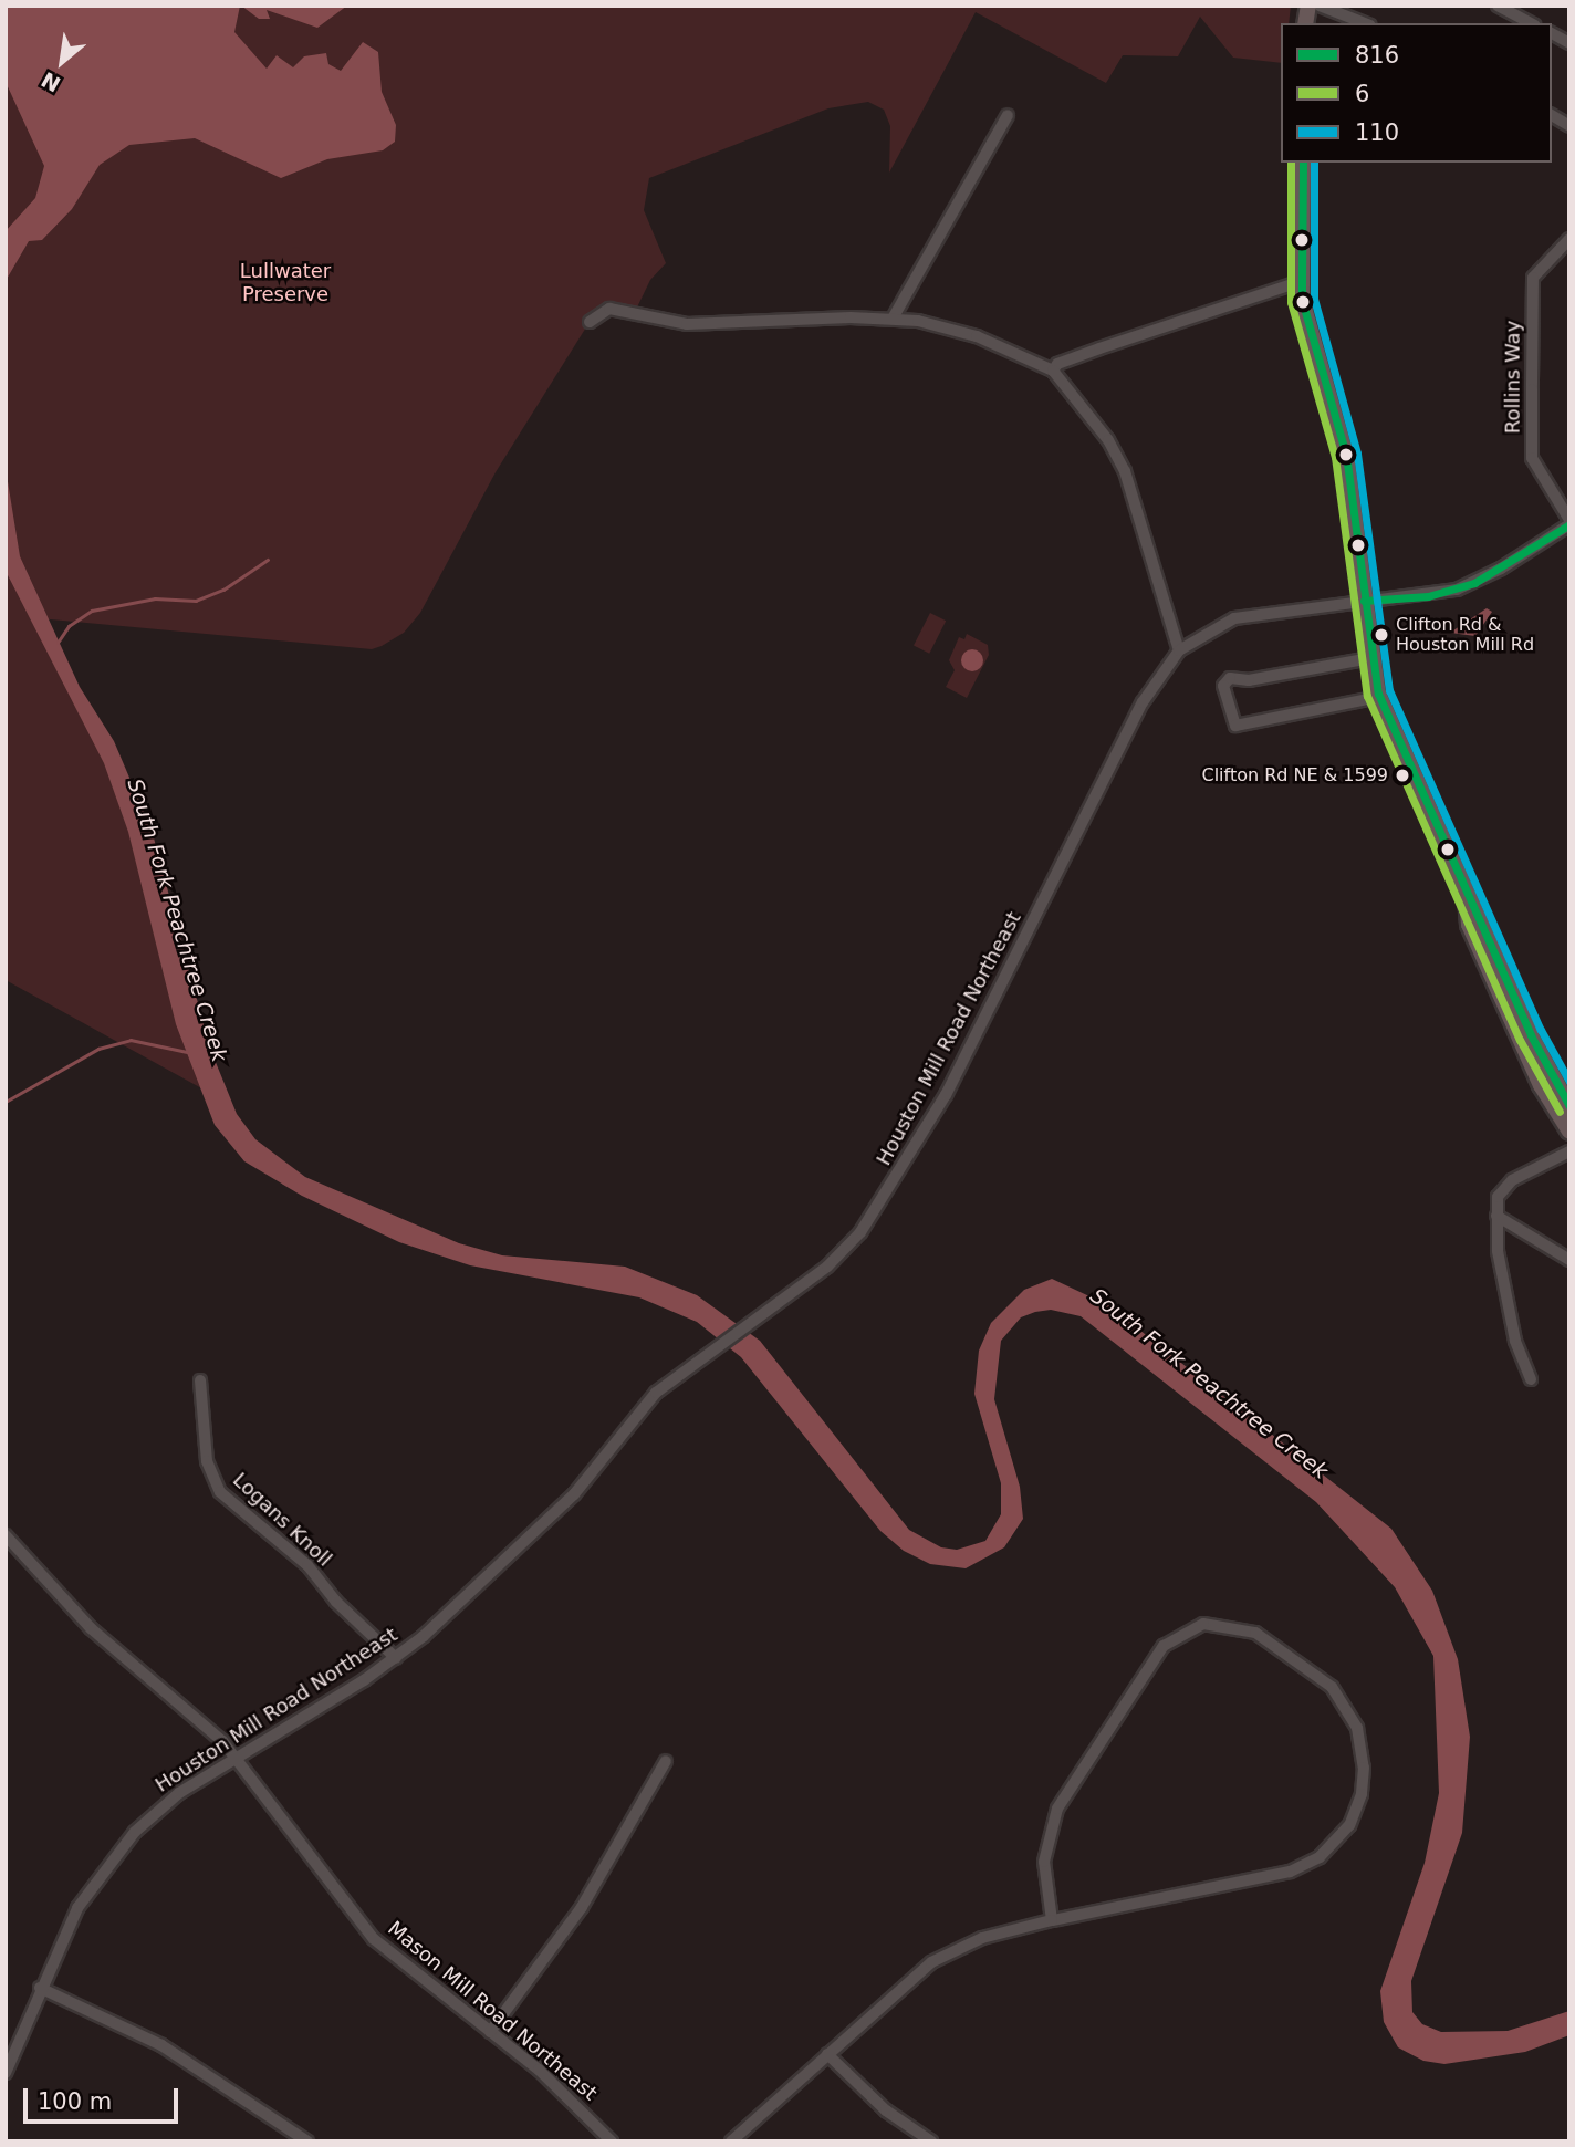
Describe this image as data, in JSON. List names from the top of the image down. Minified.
{"streets":{"street":["Rollins Way","Houston Mill Road Northeast","Logans Knoll","Mason Mill Road Northeast"]},"crossings":[["Rollins Way","Houston Mill Road Northeast"],["Houston Mill Road Northeast","Logans Knoll"],["Houston Mill Road Northeast","Mason Mill Road Northeast"]],"water":["South Fork Peachtree Creek"],"parks":["Lullwater Preserve"],"places":["Clifton Rd & Houston Mill Rd","Clifton Rd NE & 1599"],"lines":["transit line 816","transit line 6","transit line 110"],"legend":["816","6","110"],"scale_bar":"100 m","north":"bottom left"}
